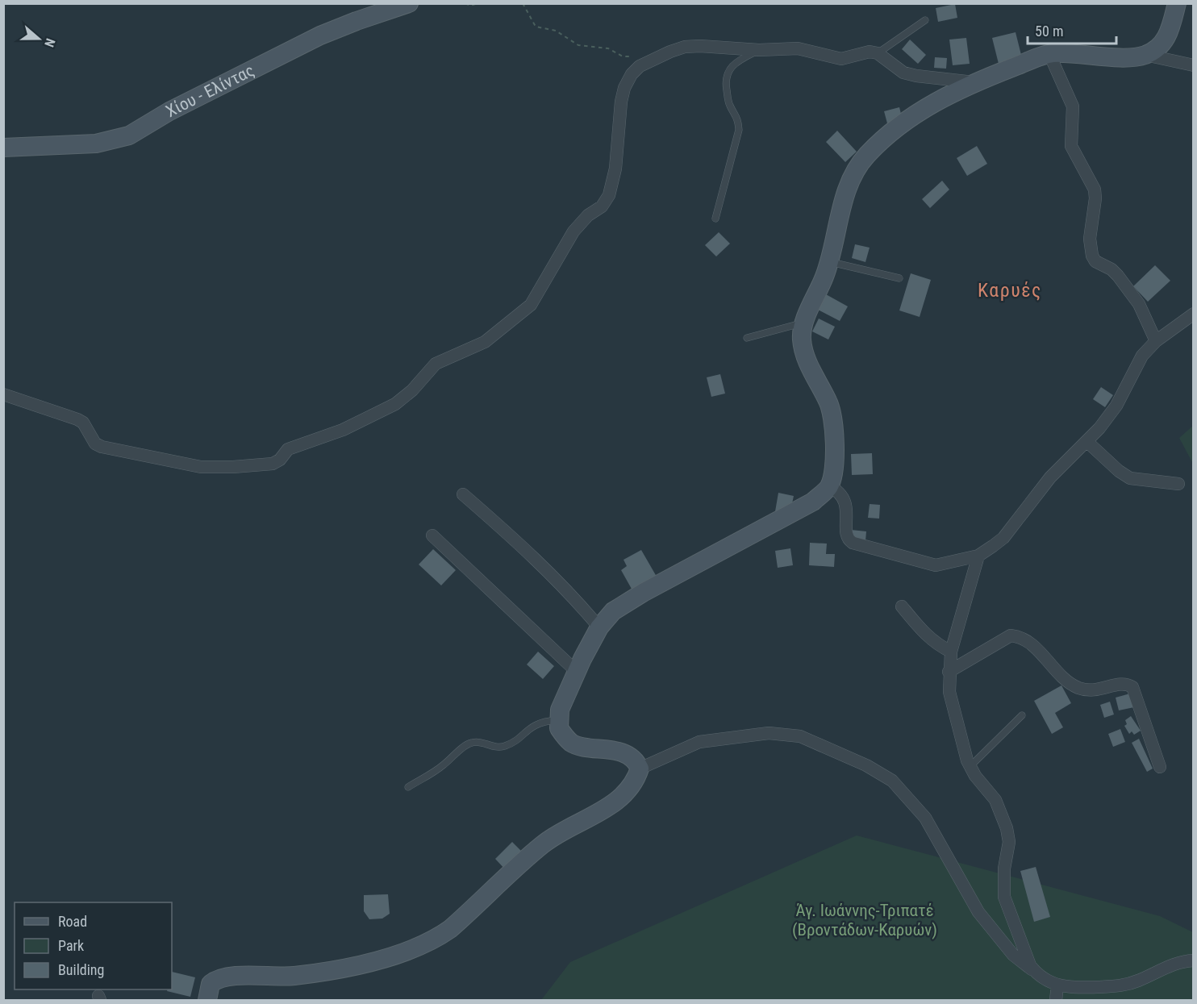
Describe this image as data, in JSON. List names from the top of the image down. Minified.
{"streets":{"street":["Χίου - Ελίντας"]},"districts":["Καρυές"],"parks":["Άγ. Ιωάννης-Τριπατέ (Βροντάδων-Καρυών)"],"legend":["Road","Park","Building"],"scale_bar":"50 m","north":"right"}
